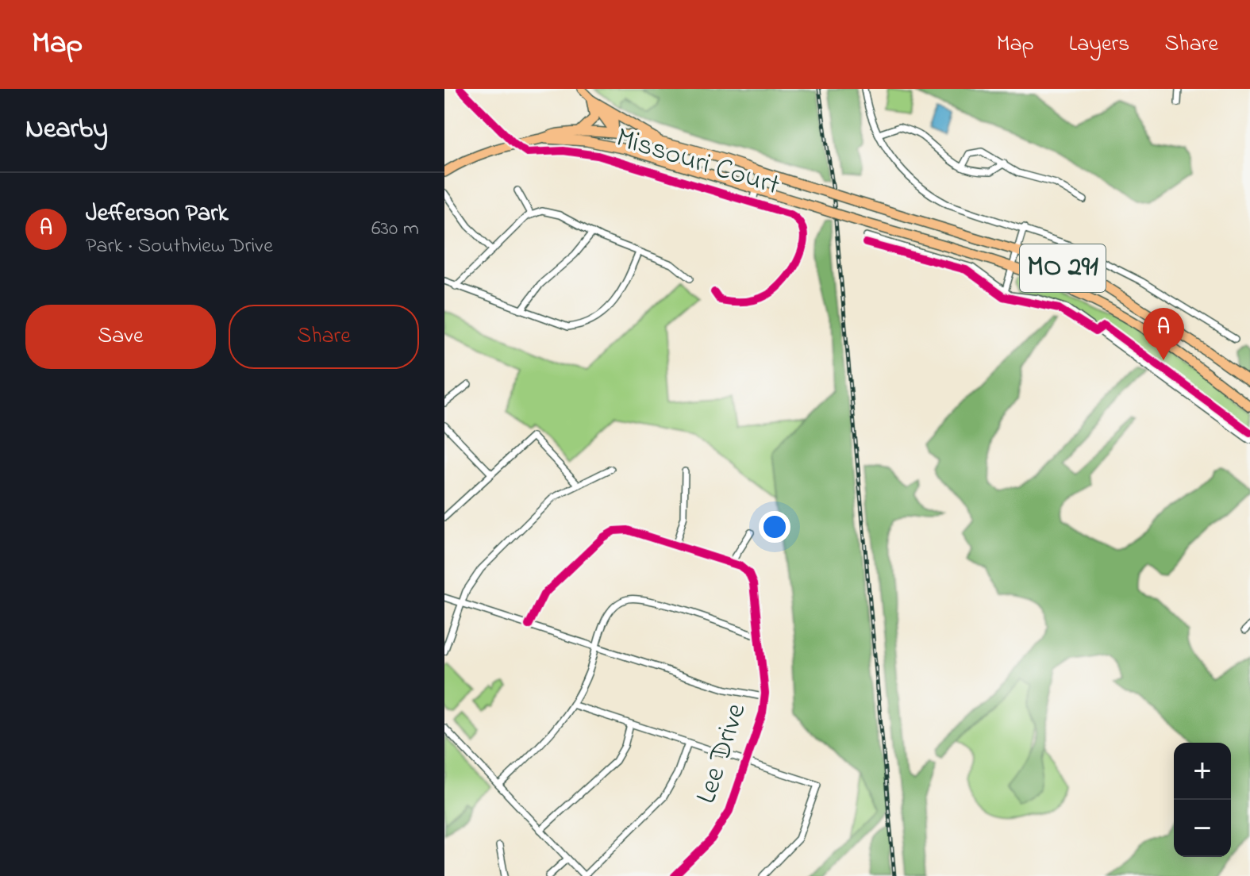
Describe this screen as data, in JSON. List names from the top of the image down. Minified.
{"streets":{"highway":["MO 291"],"street":["Missouri Court","Lee Drive"]},"crossings":[["Missouri Court","MO 291"]],"page":{"header":"Map","nav":["Map","Layers","Share"],"heading":"Nearby","list":[{"mark":"A","name":"Jefferson Park","note":"Park · Southview Drive","value":"630 m"}],"buttons":["Save","Share"],"pins":"A","map_buttons":["+","−"]}}
